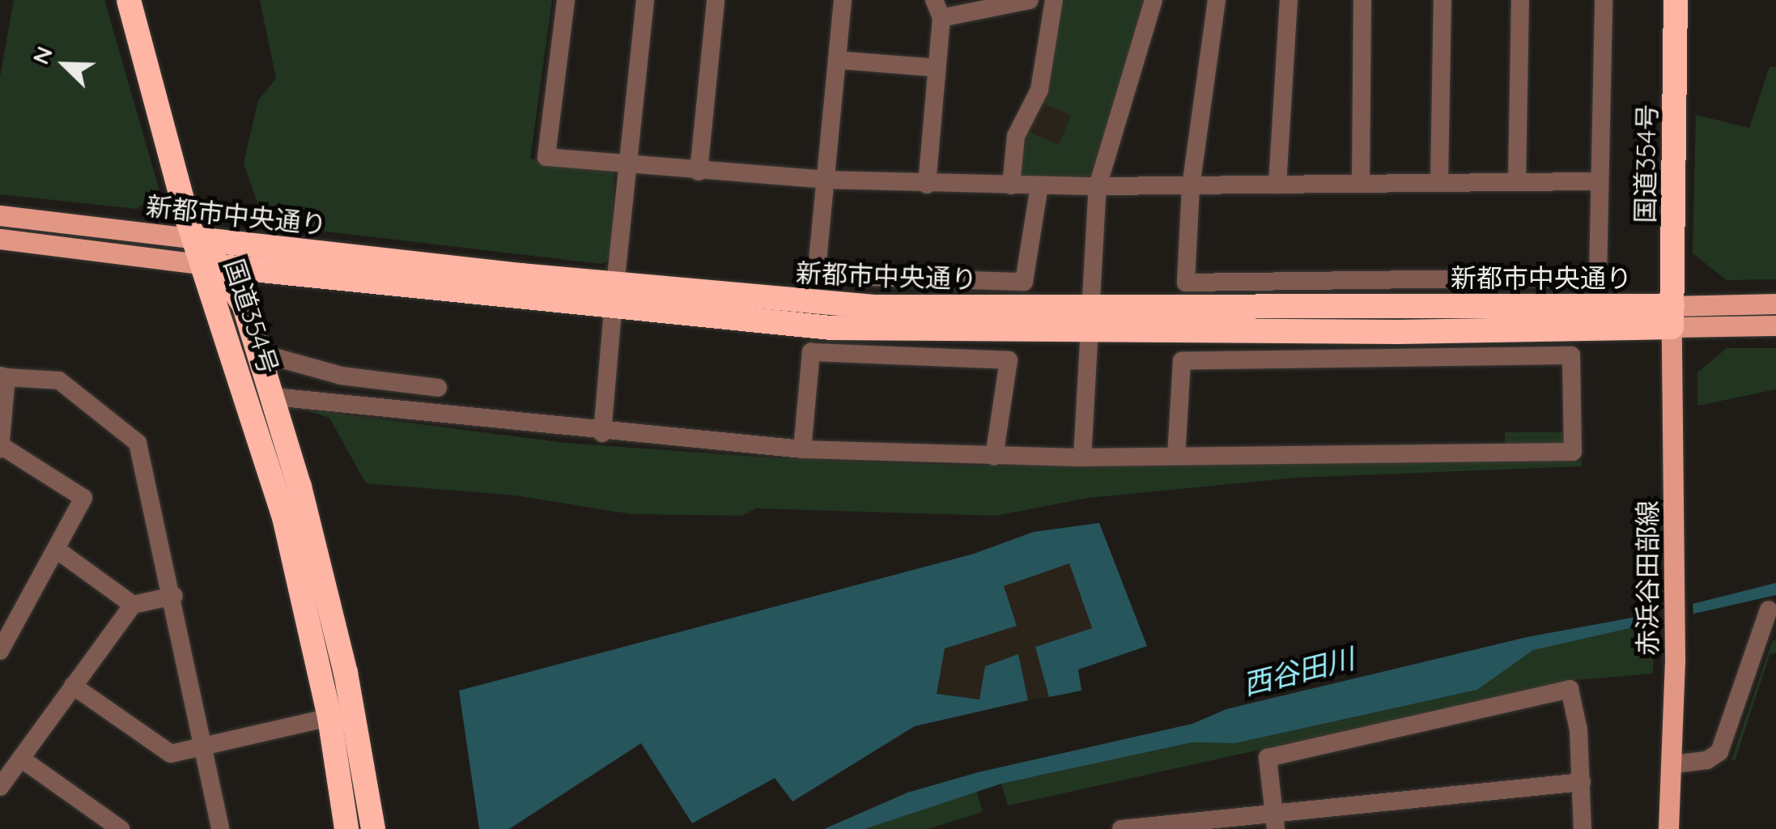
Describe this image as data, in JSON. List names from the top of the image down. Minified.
{"streets":{"highway":["国道354号","新都市中央通り"],"main road":["赤浜谷田部線"]},"crossings":[["国道354号","新都市中央通り"],["国道354号","赤浜谷田部線"],["新都市中央通り","赤浜谷田部線"]],"water":["西谷田川"],"north":"top left"}
